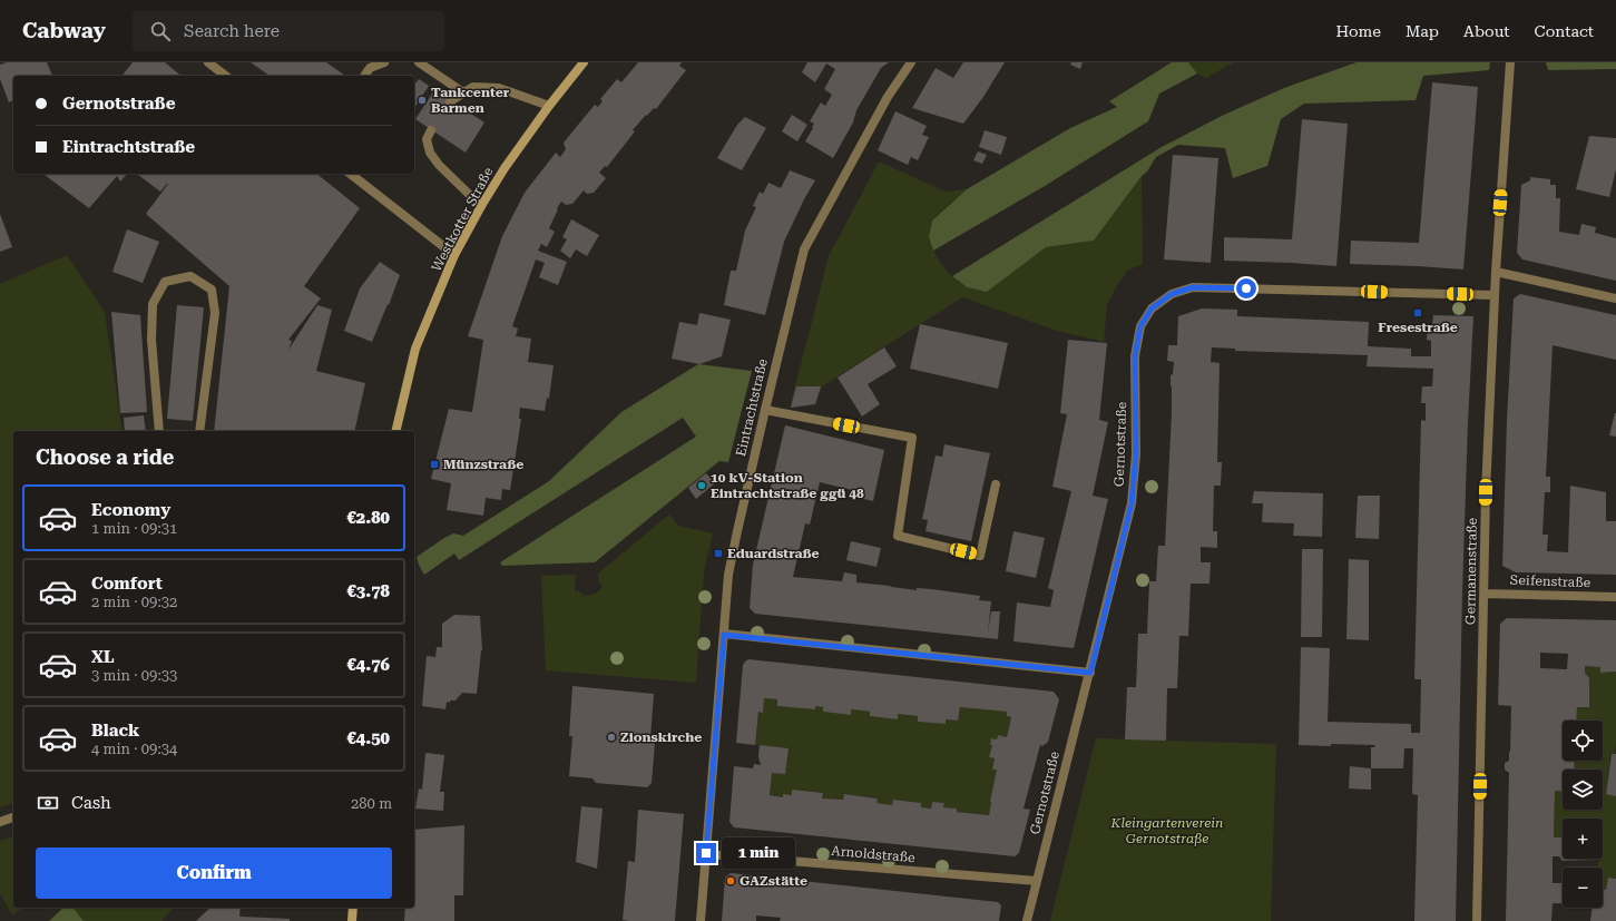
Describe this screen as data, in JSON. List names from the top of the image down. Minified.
{"streets":{"main road":["Westkotter Straße"],"street":["Eintrachtstraße","Gernotstraße","Germanenstraße","Seifenstraße","Arnoldstraße"]},"crossings":[["Eintrachtstraße","Arnoldstraße"],["Gernotstraße","Germanenstraße"],["Gernotstraße","Arnoldstraße"],["Germanenstraße","Seifenstraße"]],"parks":["Kleingartenverein Gernotstraße"],"places":{"other":["Tankcenter Barmen","10 kV-Station Eintrachtstraße ggü 48","Zionskirche","GAZstätte"],"transit":["Fresestraße","Münzstraße","Eduardstraße"]},"page":{"header":"Cabway","search":"Search here","nav":["Home","Map","About","Contact"],"banner":["Gernotstraße","Eintrachtstraße"],"heading":"Choose a ride","list":[{"name":"Economy","note":"1 min · 09:31","value":"€2.80"},{"name":"Comfort","note":"2 min · 09:32","value":"€3.78"},{"name":"XL","note":"3 min · 09:33","value":"€4.76"},{"name":"Black","note":"4 min · 09:34","value":"€4.50"}],"map_buttons":["+","−"],"pay":["Cash","280 m"],"bubble":"1 min","buttons":"Confirm"}}
